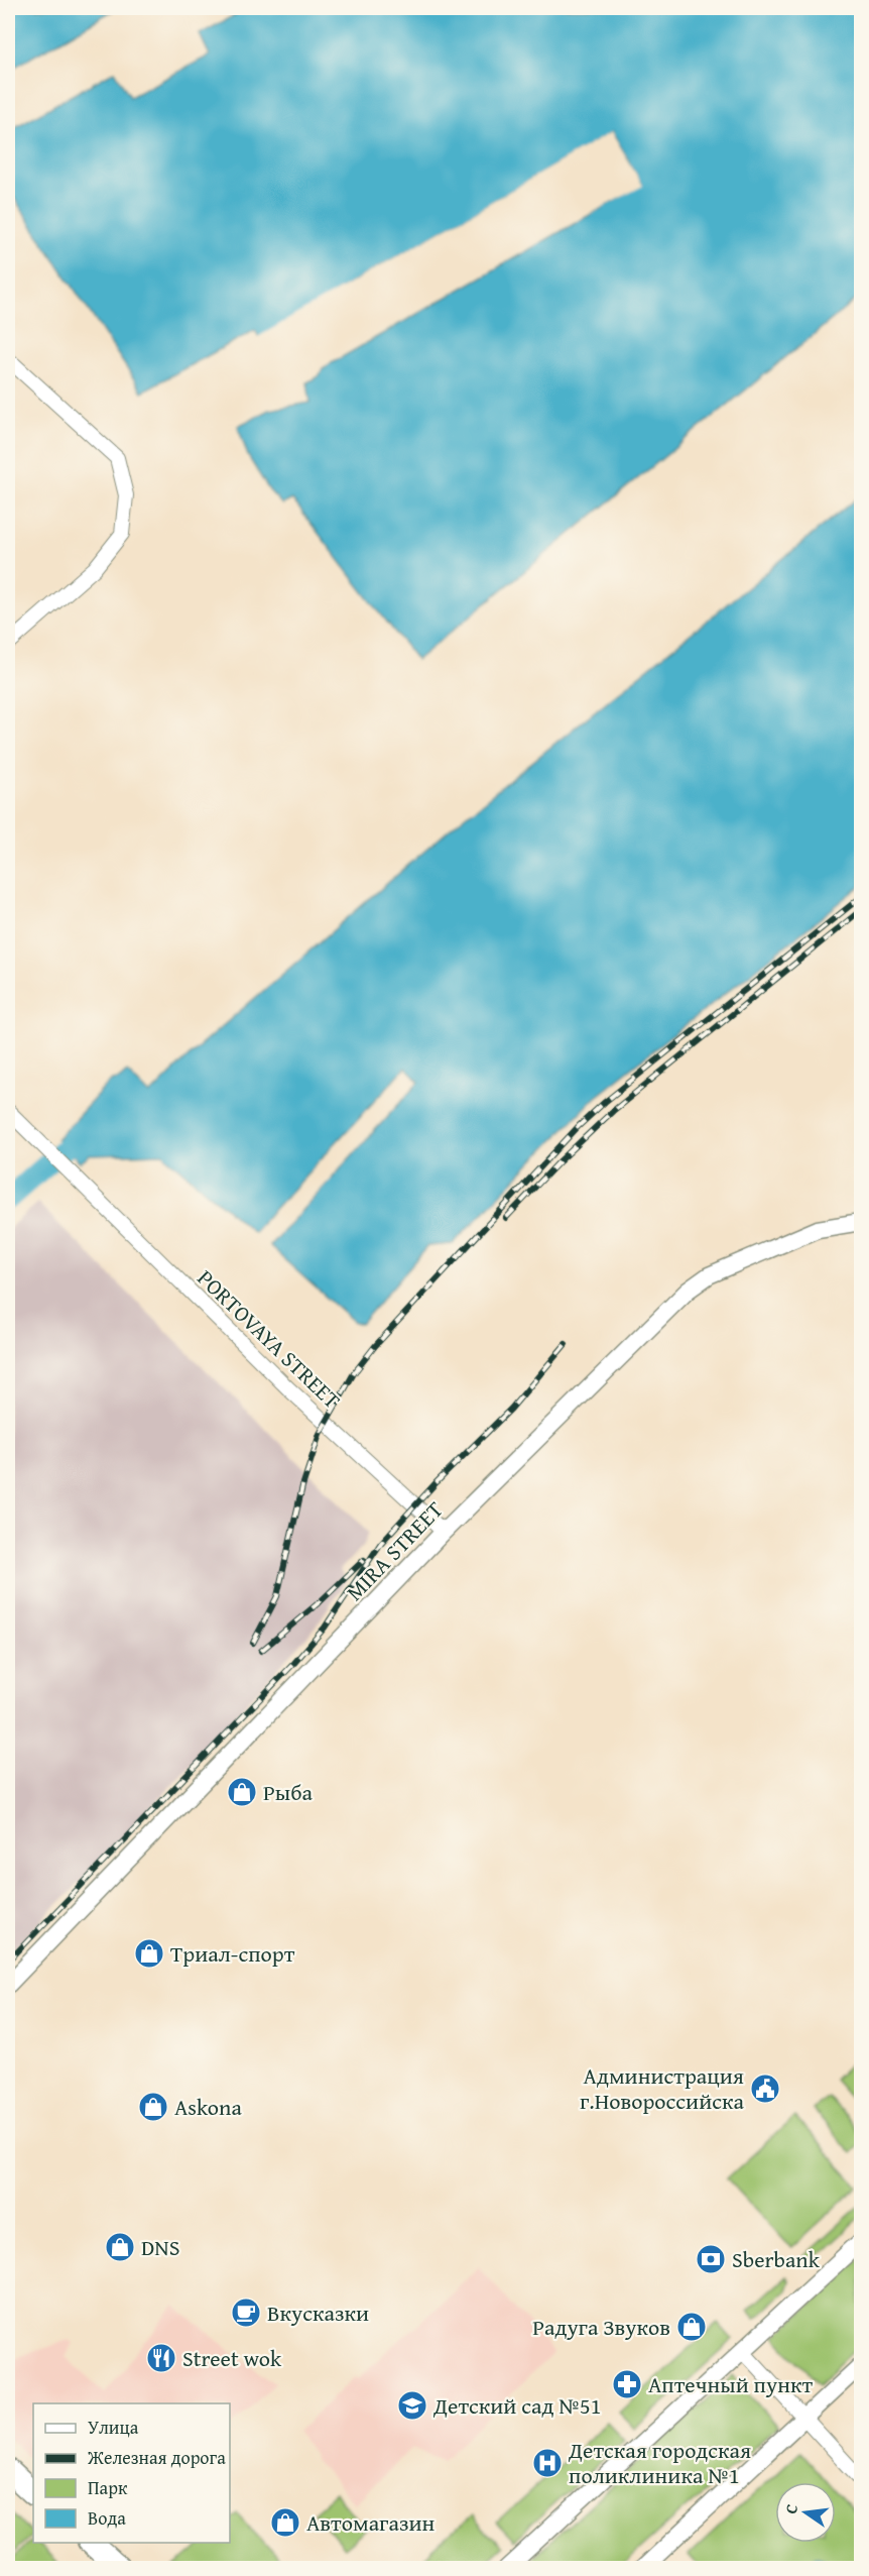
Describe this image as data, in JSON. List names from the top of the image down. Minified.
{"streets":{"street":["PORTOVAYA STREET","MIRA STREET"]},"crossings":[["PORTOVAYA STREET","MIRA STREET"]],"places":{"shop":["Рыба","Триал-спорт","Askona","DNS","Радуга Звуков","Автомагазин"],"public building":["Администрация г.Новороссийска"],"bank":["Sberbank"],"cafe":["Вкусказки"],"restaurant":["Street wok"],"pharmacy":["Аптечный пункт"],"school or university":["Детский сад №51"],"hospital":["Детская городская поликлиника №1"]},"legend":["Улица","Железная дорога","Парк","Вода"],"north":"left"}
